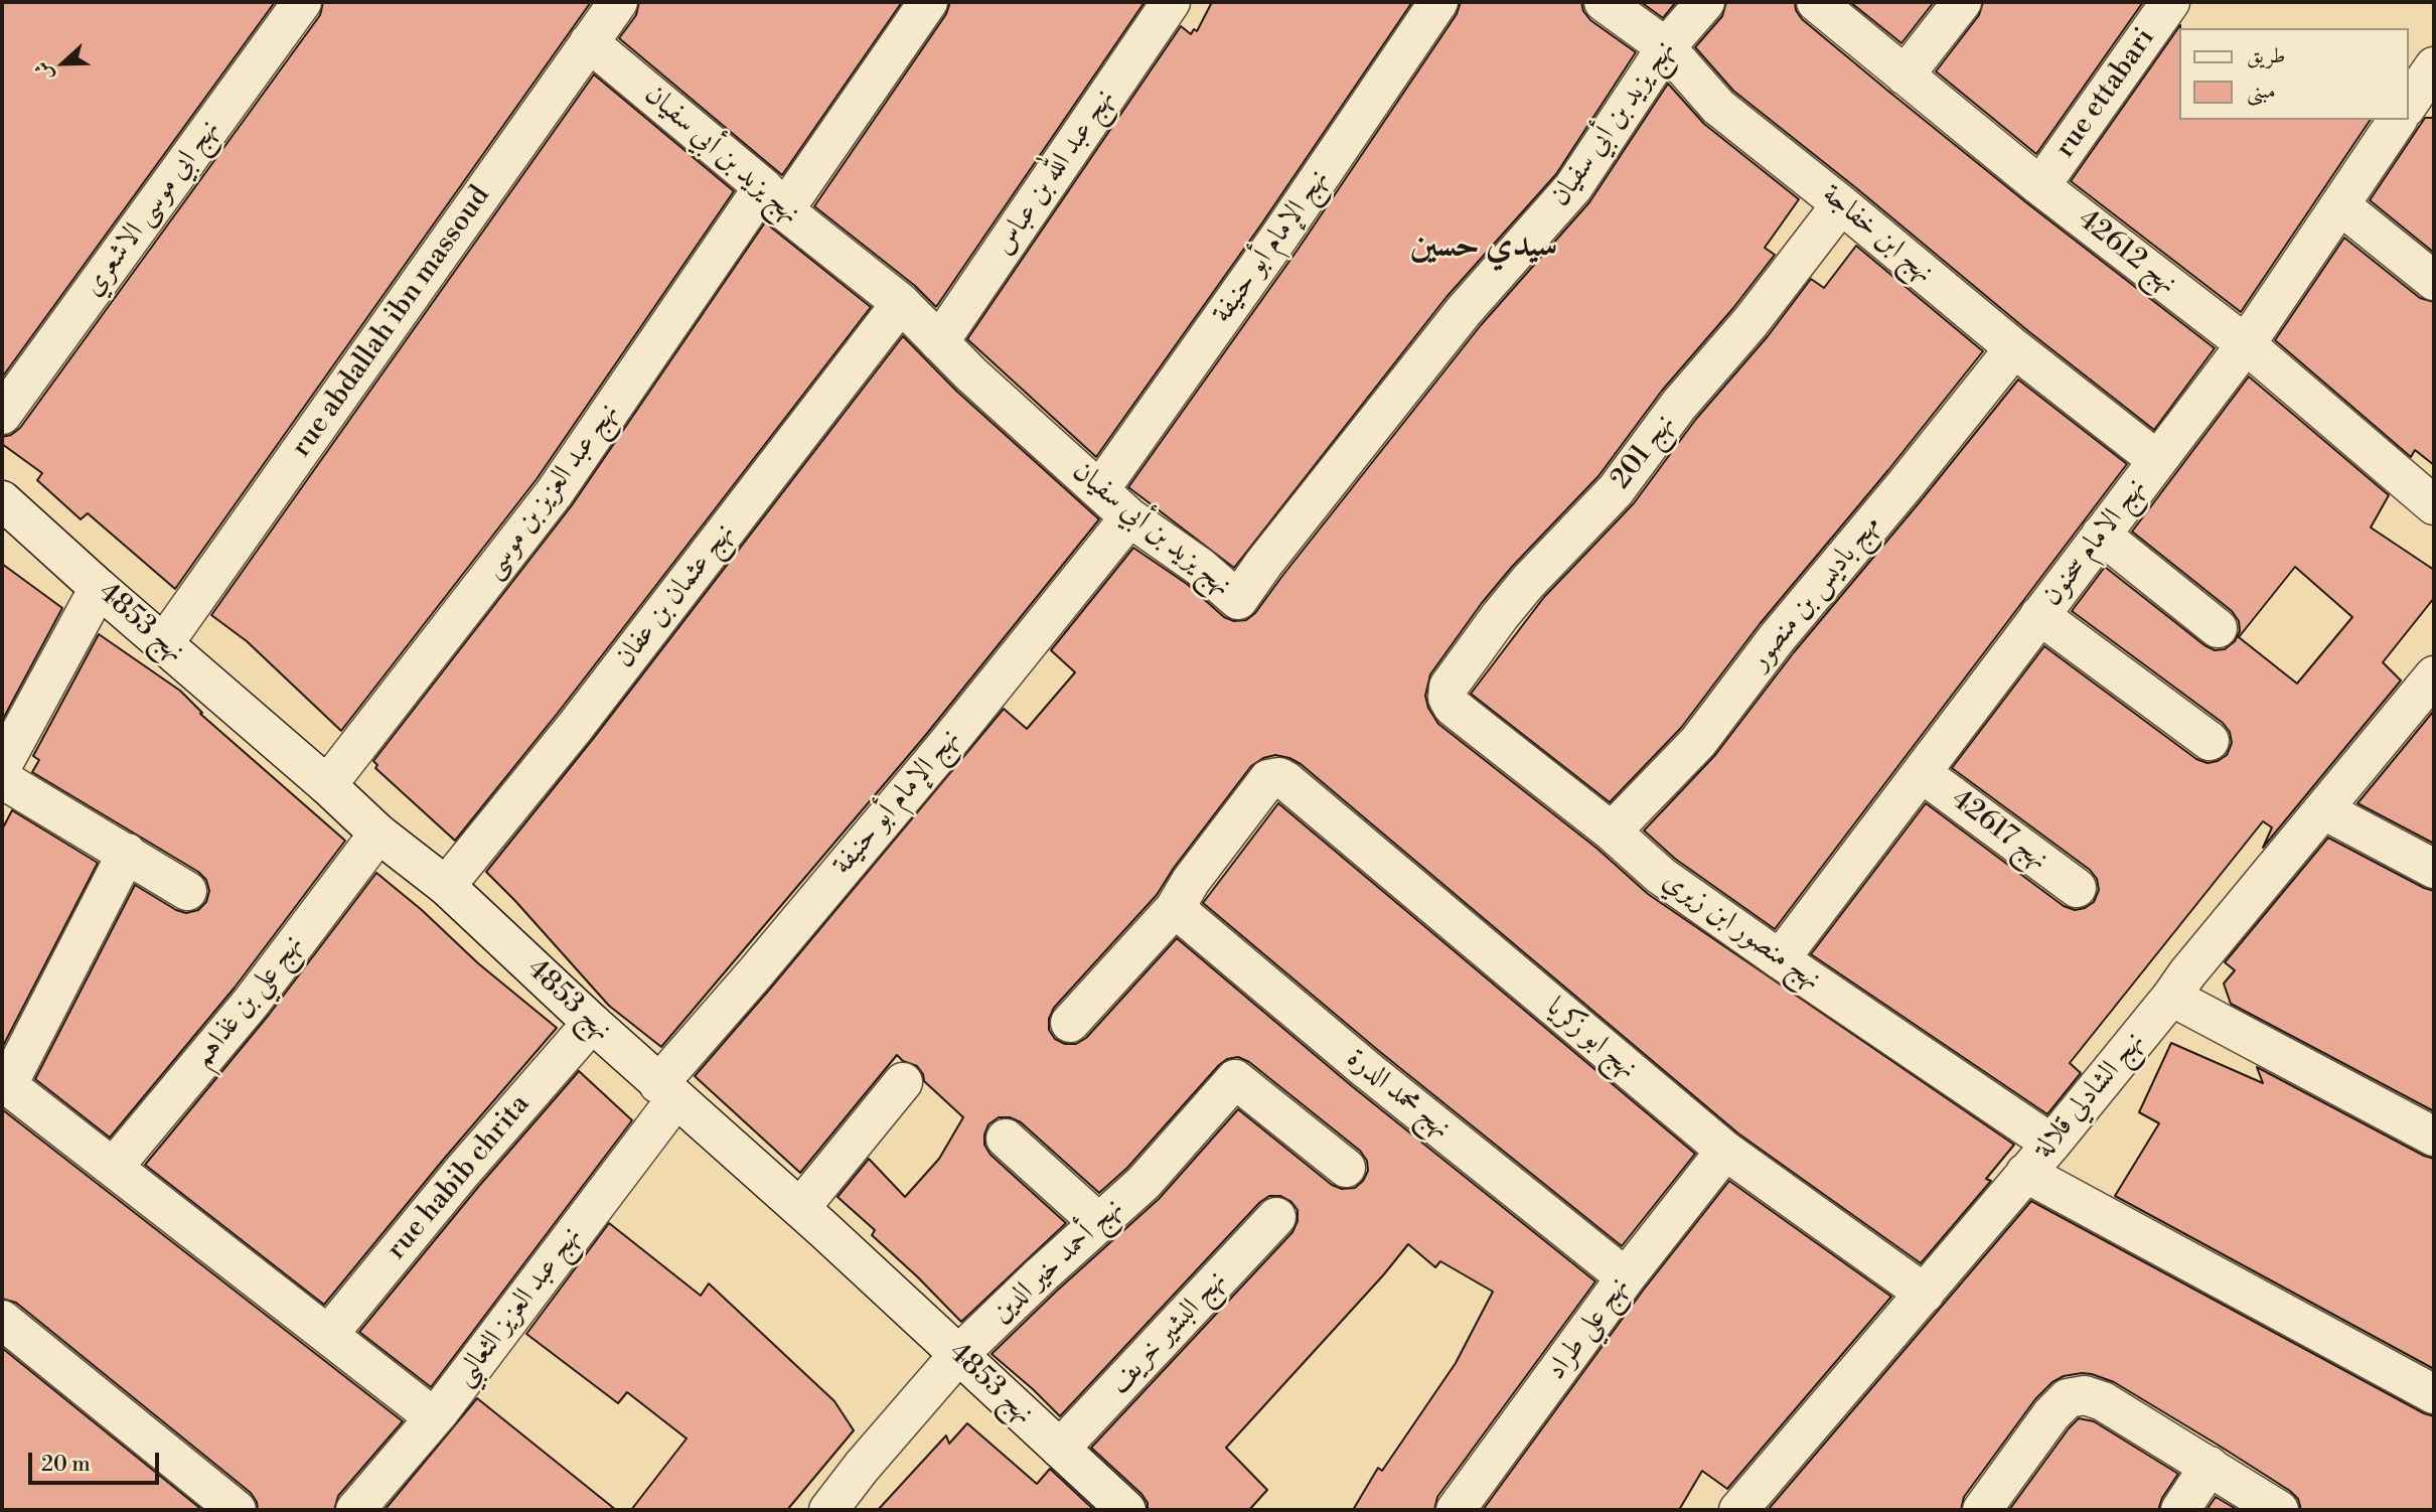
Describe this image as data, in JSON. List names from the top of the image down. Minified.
{"streets":{"street":["rue ettabari","نهج يزيد بن أبي سفيان","نهج عبد الله بن عباس","نهج ابي موسى الاشعري","نهج ابن خفاجة","نهج الإمام أبو حنيفة","نهج 42612","rue abdallah ibn massoud","نهج 201","نهج عبد العزيز بن موسى","نهج الامام سحنون","مهج باديس بن منصور","نهج عثمان بن عفان","نهج 4853","نهج 42617","نهج منصور ابن زيري","نهج علي بن غذاهم","نهج ابو زكريا","نهج محمد الدرة","نهج الشادلي قلالة","rue habib chrita","نهج أحمد خير الدين","نهج عبد العزيز الثعالبي","نهج علي طراد","نهج البشير خريف"]},"crossings":[["rue ettabari","نهج 42612"],["نهج يزيد بن أبي سفيان","نهج عبد الله بن عباس"],["نهج يزيد بن أبي سفيان","نهج ابن خفاجة"],["نهج يزيد بن أبي سفيان","نهج الإمام أبو حنيفة"],["نهج يزيد بن أبي سفيان","rue abdallah ibn massoud"],["نهج يزيد بن أبي سفيان","نهج عبد العزيز بن موسى"],["نهج يزيد بن أبي سفيان","نهج عثمان بن عفان"],["نهج ابن خفاجة","نهج 201"],["نهج ابن خفاجة","نهج الامام سحنون"],["نهج ابن خفاجة","مهج باديس بن منصور"],["نهج الإمام أبو حنيفة","نهج 4853"],["نهج الإمام أبو حنيفة","نهج عبد العزيز الثعالبي"],["نهج 42612","نهج الامام سحنون"],["rue abdallah ibn massoud","نهج 4853"],["نهج 201","نهج منصور ابن زيري"],["نهج عبد العزيز بن موسى","نهج 4853"],["نهج الامام سحنون","نهج 42617"],["نهج الامام سحنون","نهج منصور ابن زيري"],["مهج باديس بن منصور","نهج منصور ابن زيري"],["نهج عثمان بن عفان","نهج 4853"],["نهج 4853","نهج علي بن غذاهم"],["نهج 4853","rue habib chrita"],["نهج 4853","نهج أحمد خير الدين"],["نهج 4853","نهج عبد العزيز الثعالبي"],["نهج 4853","نهج البشير خريف"],["نهج منصور ابن زيري","نهج الشادلي قلالة"],["نهج ابو زكريا","نهج محمد الدرة"],["نهج ابو زكريا","نهج الشادلي قلالة"],["نهج ابو زكريا","نهج علي طراد"],["نهج محمد الدرة","نهج علي طراد"]],"districts":["سيدي حسين"],"legend":["طريق","مبنى"],"scale_bar":"20 m","north":"left"}
